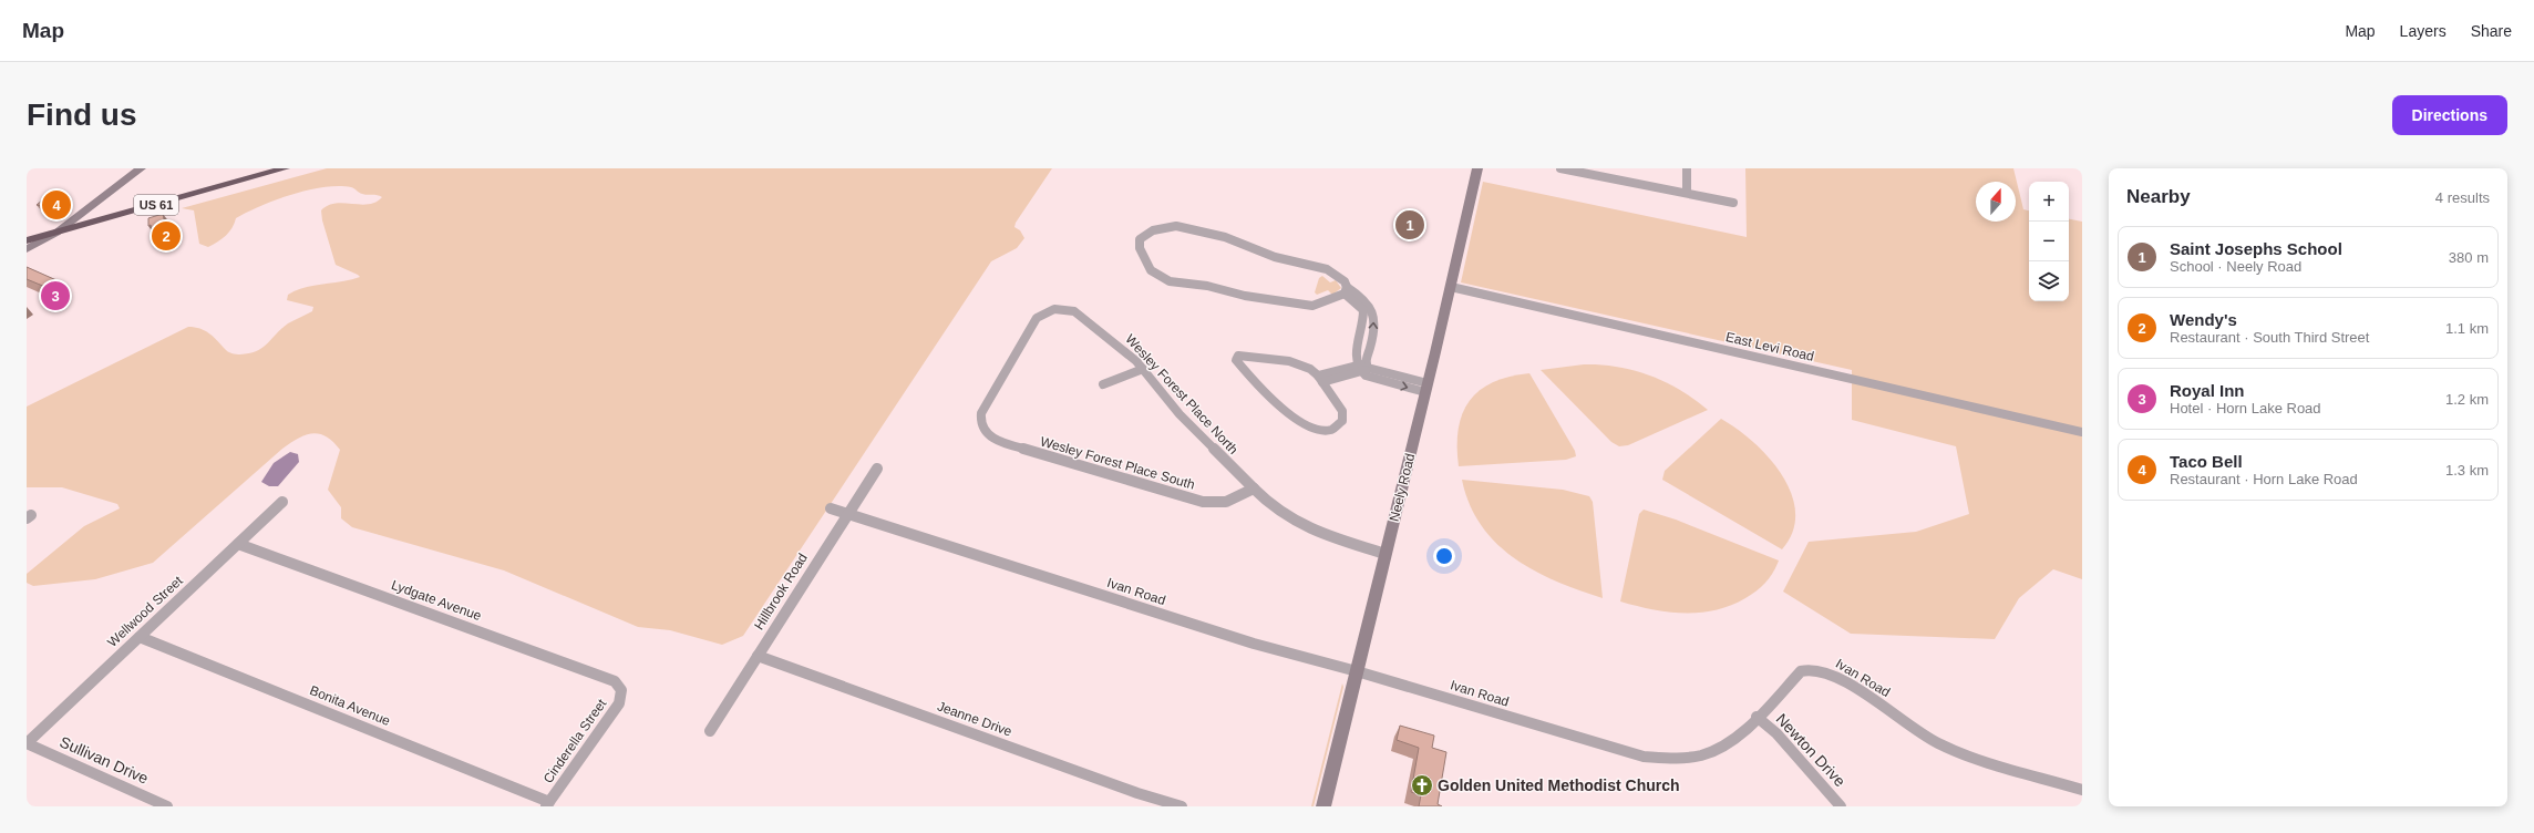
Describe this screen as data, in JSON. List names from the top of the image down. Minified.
{"streets":{"highway":["US 61"],"street":["East Levi Road","Wesley Forest Place North","Wesley Forest Place South","Neely Road","Hillbrook Road","Ivan Road","Lydgate Avenue","Wellwood Street","Bonita Avenue","Jeanne Drive","Cinderella Street","Newton Drive","Sullivan Drive"]},"crossings":[["East Levi Road","Neely Road"],["Wesley Forest Place North","Wesley Forest Place South"],["Wesley Forest Place North","Neely Road"],["Neely Road","Ivan Road"],["Hillbrook Road","Ivan Road"],["Hillbrook Road","Jeanne Drive"],["Ivan Road","Newton Drive"],["Lydgate Avenue","Wellwood Street"],["Lydgate Avenue","Cinderella Street"],["Wellwood Street","Bonita Avenue"],["Wellwood Street","Sullivan Drive"],["Bonita Avenue","Cinderella Street"]],"places":{"church":["Golden United Methodist Church"]},"north":"top","page":{"header":"Map","nav":["Map","Layers","Share"],"buttons":"Directions","title":"Find us","heading":["Nearby","4 results"],"map_buttons":["+","−"],"pins":["4","1","2","3"],"list":[{"mark":"1","name":"Saint Josephs School","note":"School · Neely Road","value":"380 m"},{"mark":"2","name":"Wendy's","note":"Restaurant · South Third Street","value":"1.1 km"},{"mark":"3","name":"Royal Inn","note":"Hotel · Horn Lake Road","value":"1.2 km"},{"mark":"4","name":"Taco Bell","note":"Restaurant · Horn Lake Road","value":"1.3 km"}]}}
